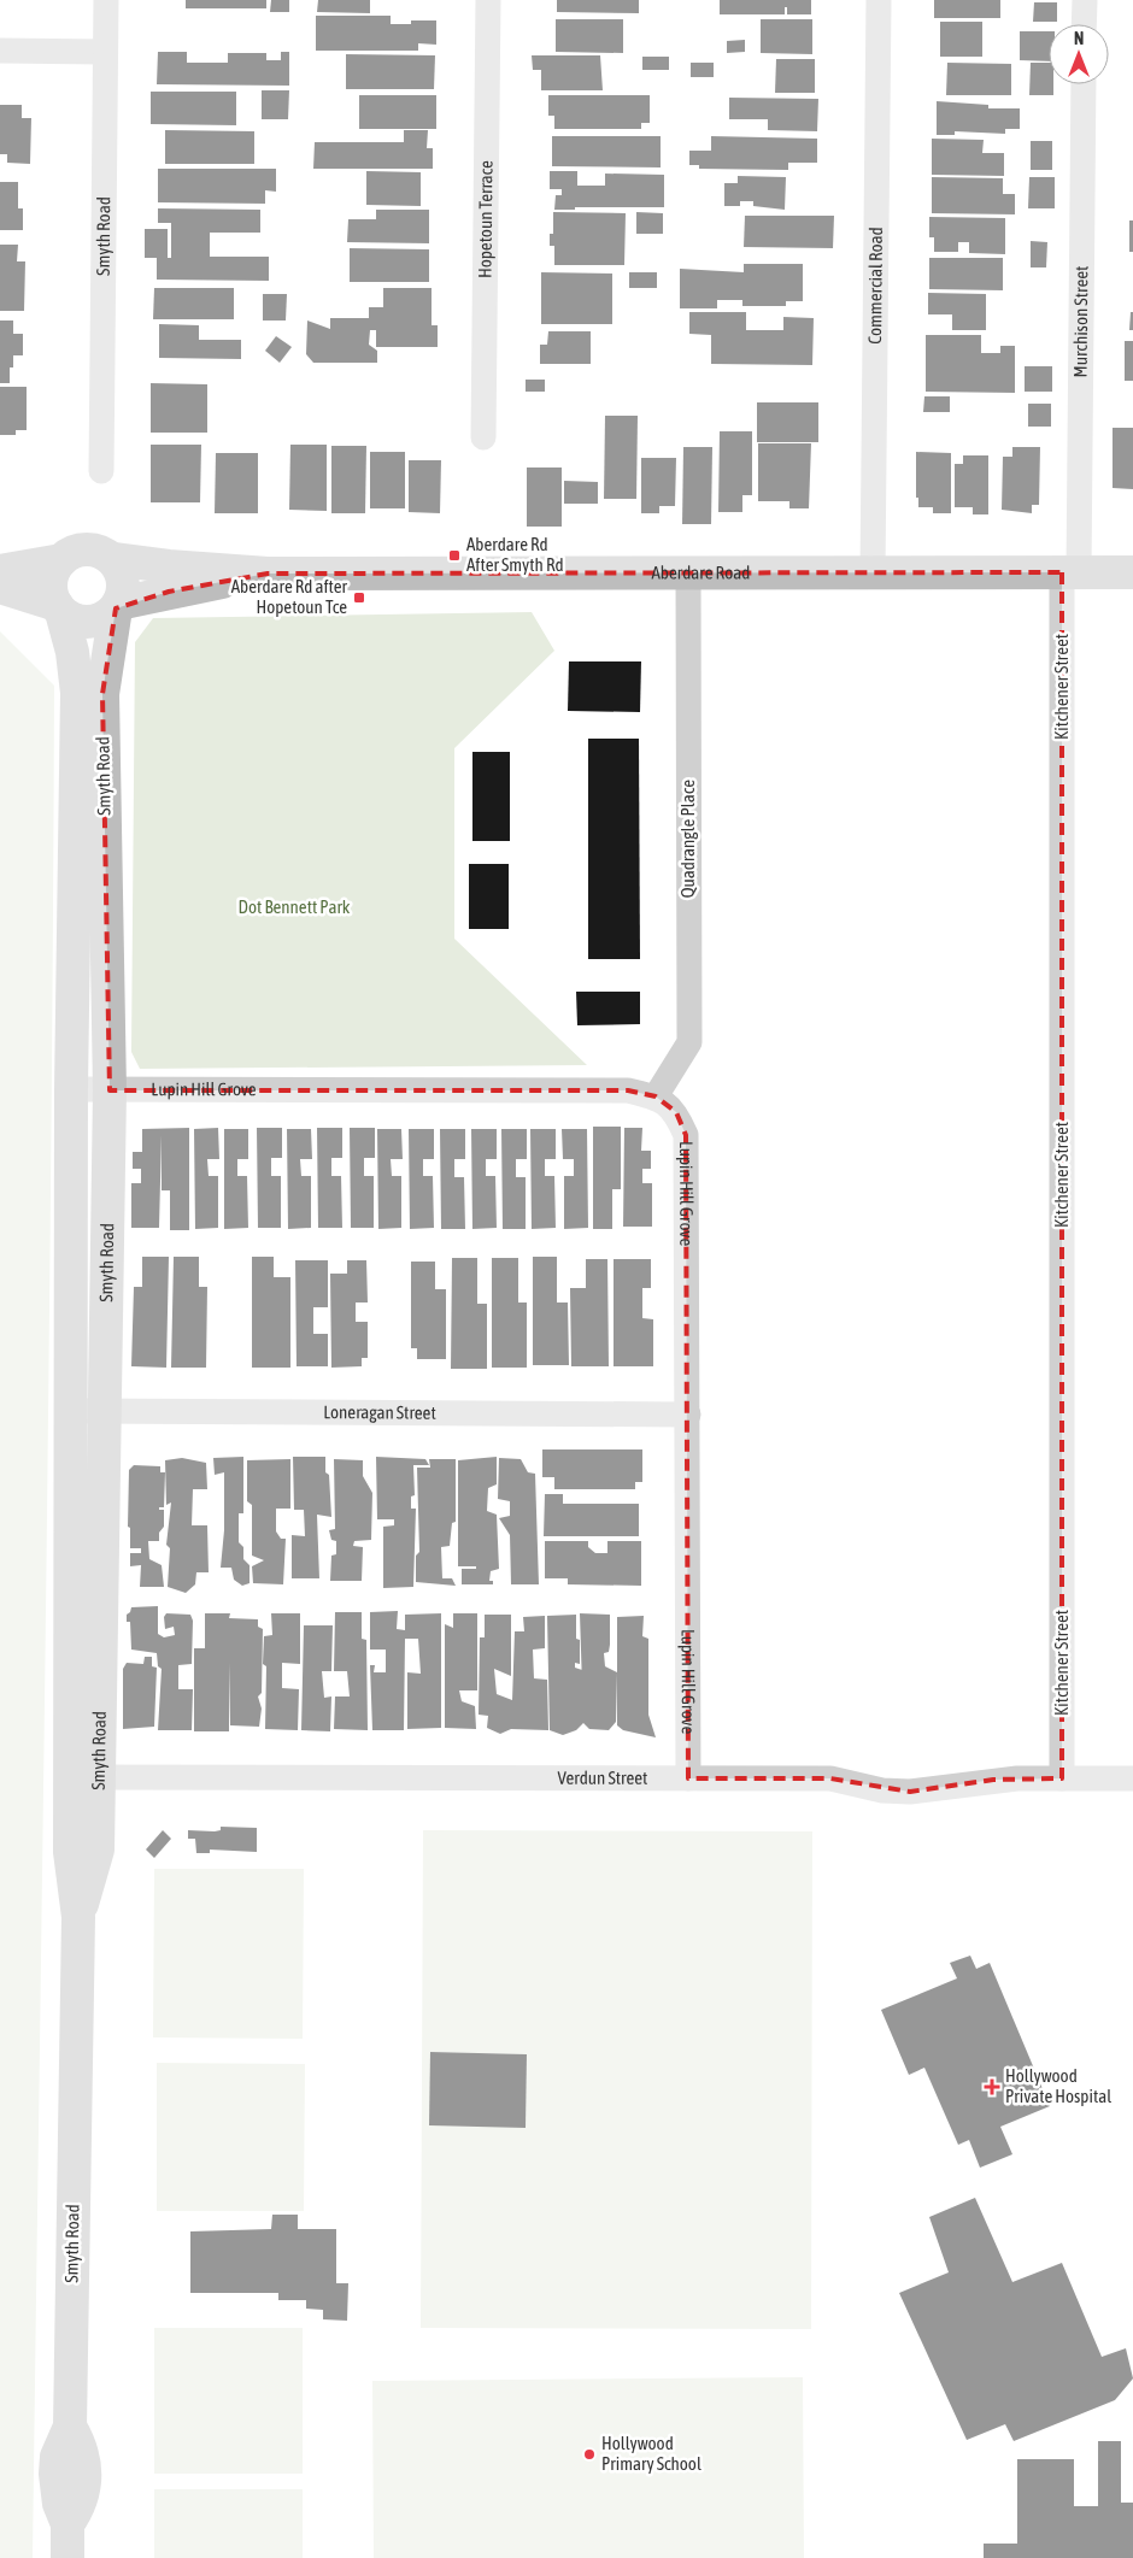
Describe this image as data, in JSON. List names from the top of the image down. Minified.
{"streets":{"main road":["Smyth Road","Aberdare Road"],"street":["Hopetoun Terrace","Commercial Road","Murchison Street","Kitchener Street","Quadrangle Place","Lupin Hill Grove","Loneragan Street","Verdun Street"]},"crossings":[["Smyth Road","Aberdare Road"],["Smyth Road","Lupin Hill Grove"],["Smyth Road","Loneragan Street"],["Smyth Road","Verdun Street"],["Commercial Road","Aberdare Road"],["Murchison Street","Aberdare Road"],["Murchison Street","Kitchener Street"],["Aberdare Road","Kitchener Street"],["Aberdare Road","Quadrangle Place"],["Kitchener Street","Verdun Street"],["Quadrangle Place","Lupin Hill Grove"],["Lupin Hill Grove","Loneragan Street"],["Lupin Hill Grove","Verdun Street"]],"parks":["Dot Bennett Park"],"places":{"transit":["Aberdare Rd After Smyth Rd","Aberdare Rd after Hopetoun Tce"],"health":["Hollywood Private Hospital"],"other":["Hollywood Primary School"]},"north":"top"}
